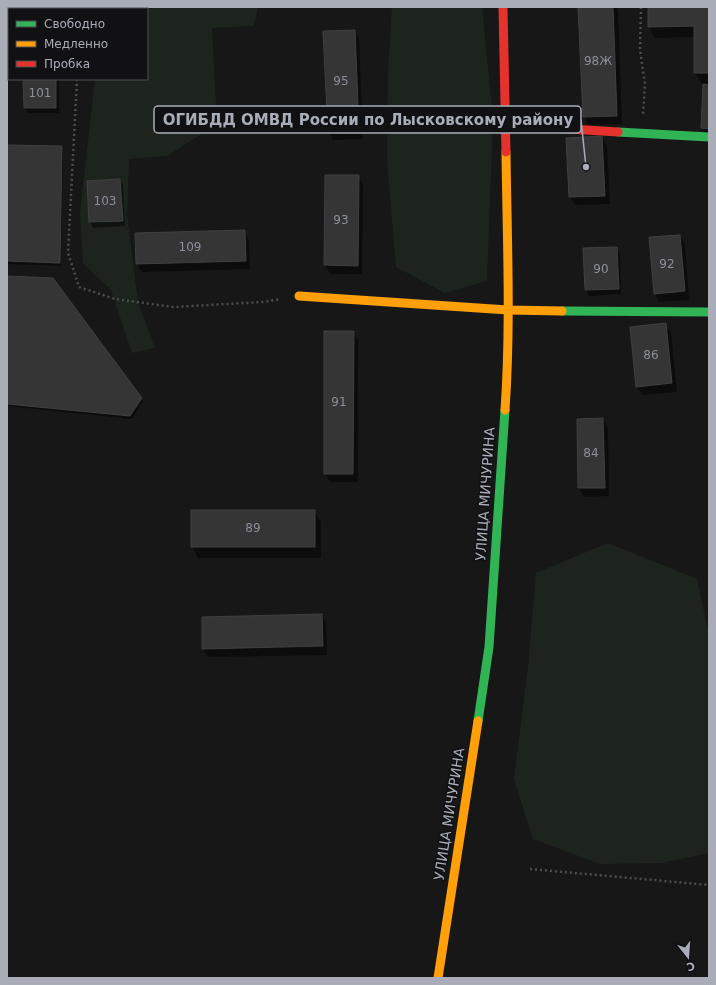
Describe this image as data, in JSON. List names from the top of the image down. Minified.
{"streets":{"main road":["УЛИЦА МИЧУРИНА"]},"places":["ОГИБДД ОМВД России по Лысковскому району"],"house_numbers":["98Ж","95","101","103","93","109","92","90","86","91","84","89"],"legend":["Свободно","Медленно","Пробка"],"north":"bottom"}
